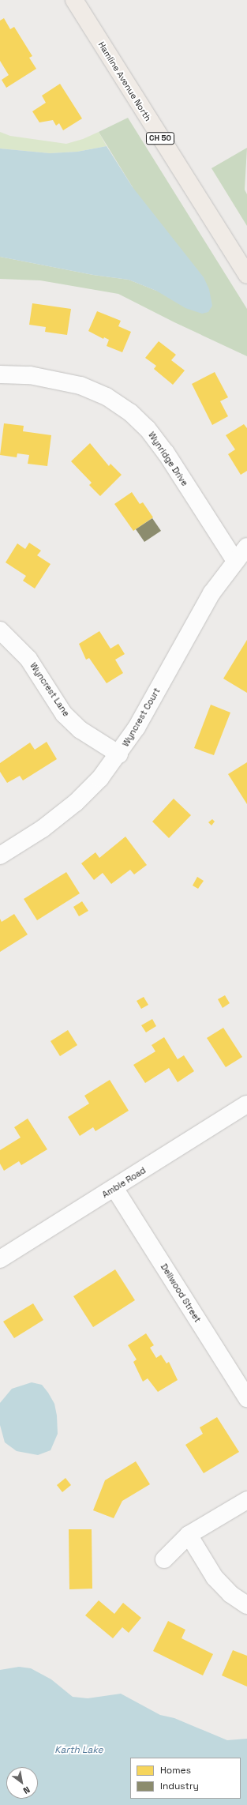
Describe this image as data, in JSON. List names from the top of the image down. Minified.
{"streets":{"main road":["Hamline Avenue North","CH 50"],"street":["Wynridge Drive","Wyncrest Lane","Wyncrest Court","Amble Road","Dellwood Street"]},"crossings":[["Wynridge Drive","Wyncrest Court"],["Wyncrest Lane","Wyncrest Court"],["Amble Road","Dellwood Street"]],"water":["Karth Lake"],"legend":["Homes","Industry"],"north":"bottom right"}
